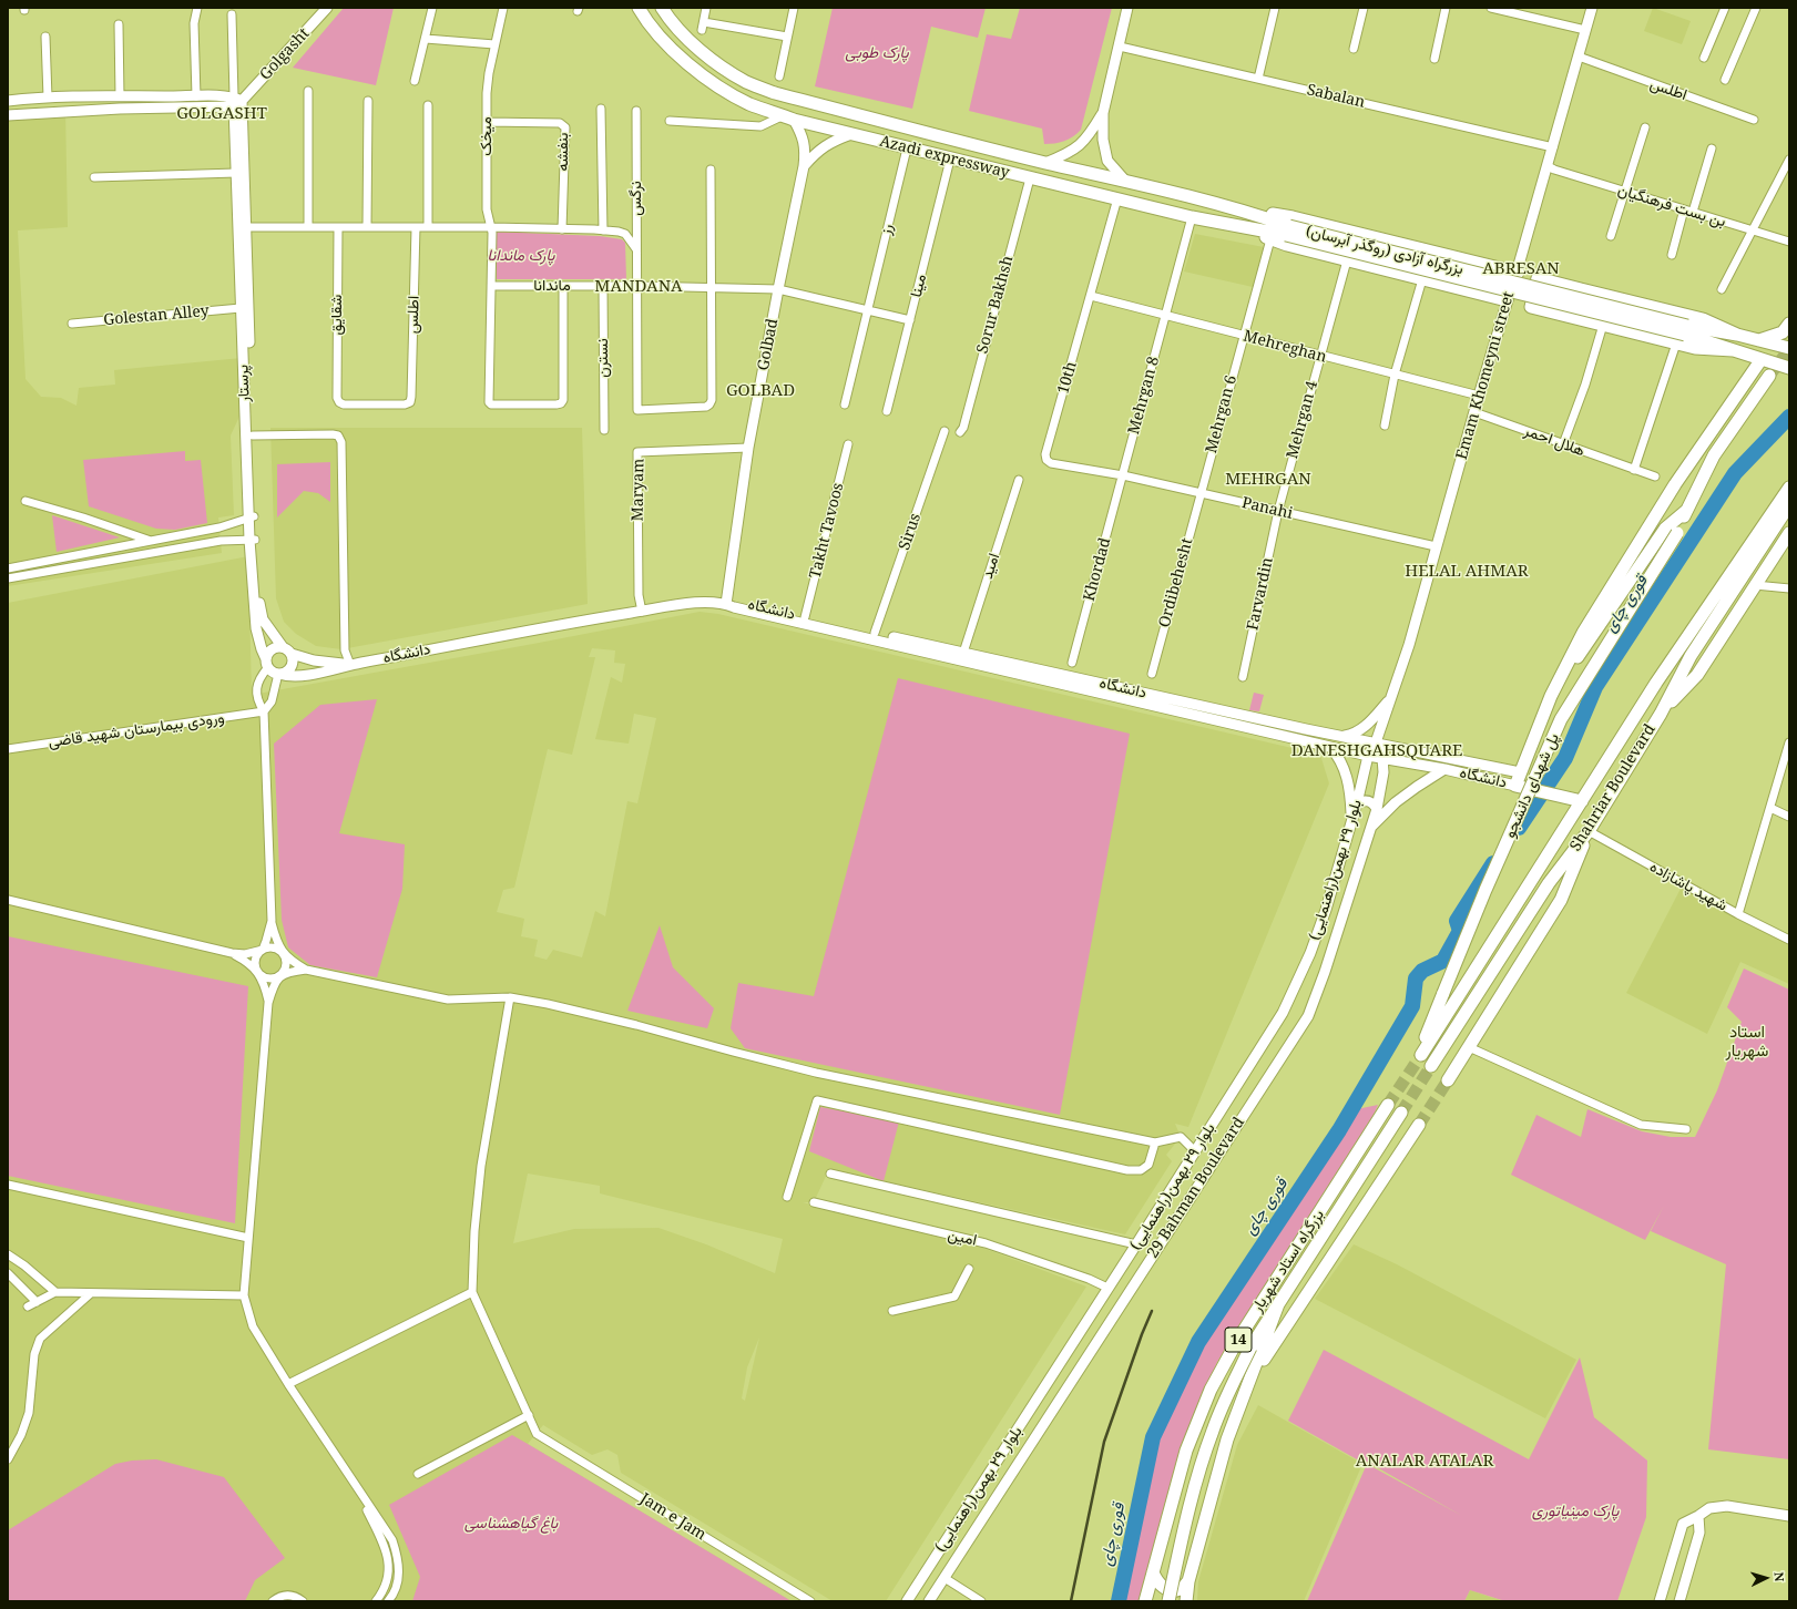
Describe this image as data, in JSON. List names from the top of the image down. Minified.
{"streets":{"highway":["Azadi expressway","بزرگراه آزادی (روگذر آبرسان)","پل شهدای دانشجو","Shahriar Boulevard","بزرگراه استاد شهریار","14"],"main road":["Golgasht","Golbad","Emam Khomeyni street","پرستار","دانشگاه","بلوار ٢٩ بهمن(راهنمایی)","29 Bahman Boulevard"],"street":["اطلس","Sabalan","میخک","بنفشه","نرگس","بن بست فرهنگیان","رز","ماندانا","مینا","Sorur Bakhsh","شقایق","Golestan Alley","Mehreghan","نسترن","10th","Mehrgan 8","Mehrgan 6","Mehrgan 4","هلال احمر","Maryam","Panahi","Takht Tavoos","Sirus","امید","Khordad","Ordibehesht","Farvardin","ورودی بیمارستان شهید قاضی","شهید پاشازاده","امین","Jam e Jam"]},"crossings":[["Golgasht","پرستار"],["اطلس","شقایق"],["اطلس","Emam Khomeyni street"],["Sabalan","Emam Khomeyni street"],["میخک","بنفشه"],["Azadi expressway","رز"],["Azadi expressway","بزرگراه آزادی (روگذر آبرسان)"],["Azadi expressway","مینا"],["Azadi expressway","Sorur Bakhsh"],["Azadi expressway","Golbad"],["Azadi expressway","10th"],["Azadi expressway","Mehrgan 8"],["نرگس","ماندانا"],["بن بست فرهنگیان","Emam Khomeyni street"],["رز","ماندانا"],["ماندانا","مینا"],["ماندانا","Golbad"],["ماندانا","نسترن"],["Golestan Alley","پرستار"],["Golbad","Maryam"],["Golbad","دانشگاه"],["Mehreghan","Emam Khomeyni street"],["Mehreghan","10th"],["Mehreghan","Mehrgan 8"],["Mehreghan","Mehrgan 6"],["Mehreghan","Mehrgan 4"],["Emam Khomeyni street","هلال احمر"],["Emam Khomeyni street","Panahi"],["Emam Khomeyni street","دانشگاه"],["Emam Khomeyni street","بلوار ٢٩ بهمن(راهنمایی)"],["Emam Khomeyni street","29 Bahman Boulevard"],["10th","Panahi"],["پرستار","دانشگاه"],["Mehrgan 8","Panahi"],["Mehrgan 8","Khordad"],["Mehrgan 6","Panahi"],["Mehrgan 6","Ordibehesht"],["Mehrgan 4","Panahi"],["Mehrgan 4","Farvardin"],["Maryam","دانشگاه"],["Panahi","Khordad"],["Panahi","Ordibehesht"],["Panahi","Farvardin"],["Takht Tavoos","دانشگاه"],["Sirus","دانشگاه"],["امید","دانشگاه"],["دانشگاه","بلوار ٢٩ بهمن(راهنمایی)"],["دانشگاه","29 Bahman Boulevard"],["Shahriar Boulevard","شهید پاشازاده"],["بلوار ٢٩ بهمن(راهنمایی)","29 Bahman Boulevard"],["بلوار ٢٩ بهمن(راهنمایی)","امین"]],"districts":["GOLGASHT","ABRESAN","MANDANA","GOLBAD","MEHRGAN","HELAL AHMAR","DANESHGAHSQUARE","استاد شهریار","ANALAR ATALAR"],"water":["قوری چای"],"parks":["پارک طوبی","پارک ماندانا","پارک مینیاتوری","باغ گیاهشناسی"],"north":"right"}
